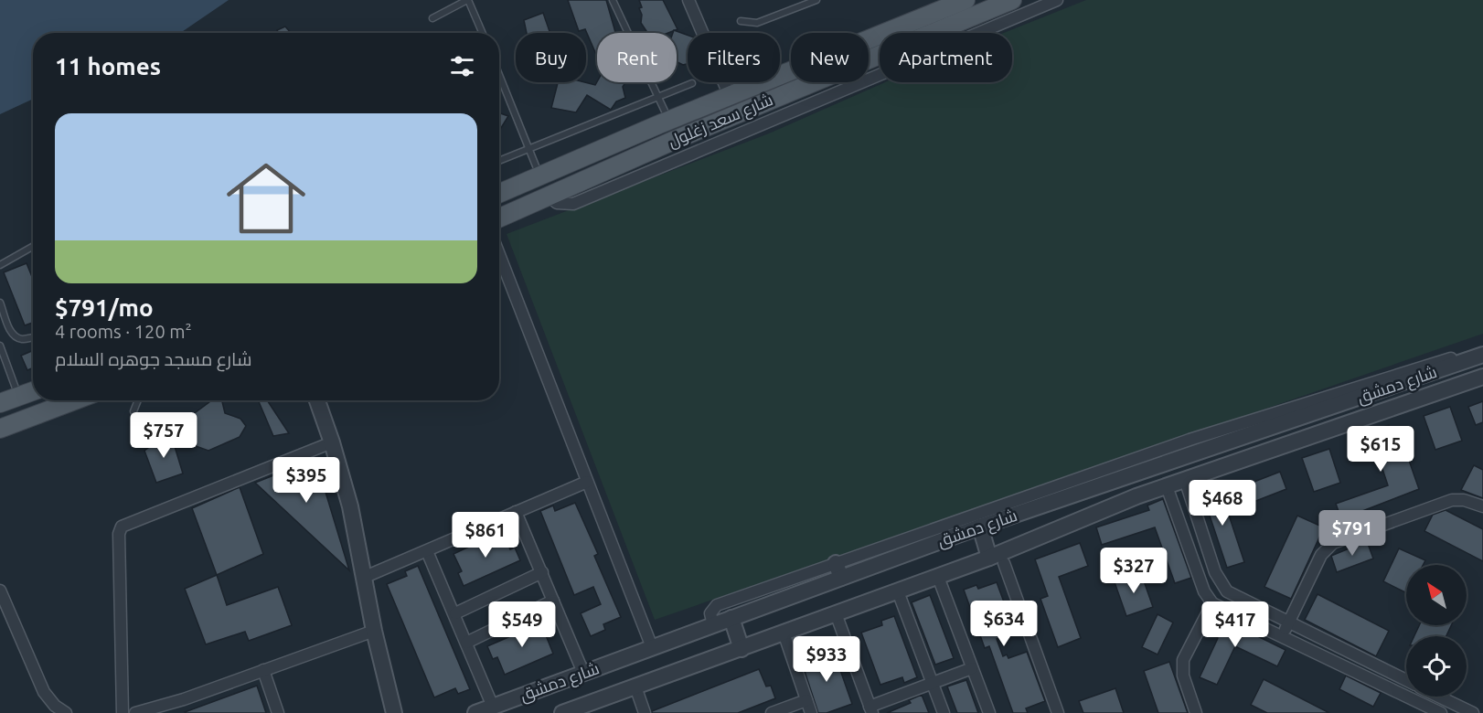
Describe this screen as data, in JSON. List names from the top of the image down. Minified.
{"streets":{"main road":["شارع سعد زغلول"],"street":["شارع دمشق"]},"north":"top left","page":{"chip":["Buy","Rent","Filters","New","Apartment"],"heading":"11 homes","list":[{"name":"$791/mo","note":"4 rooms · 120 m² · شارع مسجد جوهره السلام"}],"price":["$757","$615","$395","$468","$791","$861","$327","$634","$549","$417","$933"]}}
